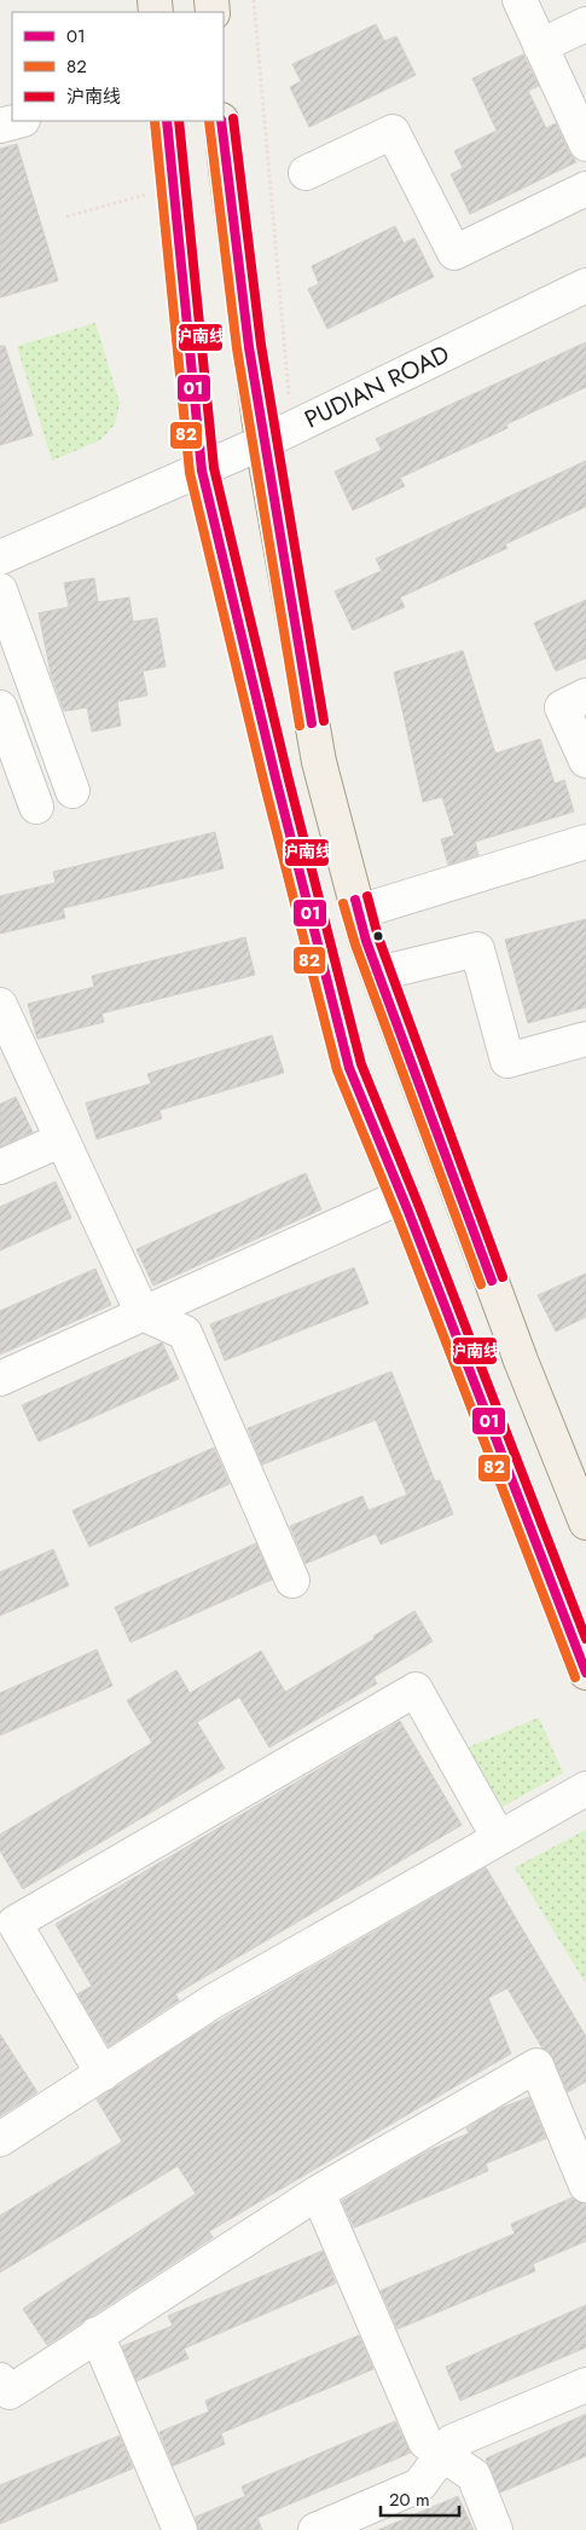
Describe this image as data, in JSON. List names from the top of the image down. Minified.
{"streets":{"street":["PUDIAN ROAD"]},"lines":["transit line 沪南线","transit line 01","transit line 82"],"legend":["01","82","沪南线"],"scale_bar":"20 m"}
